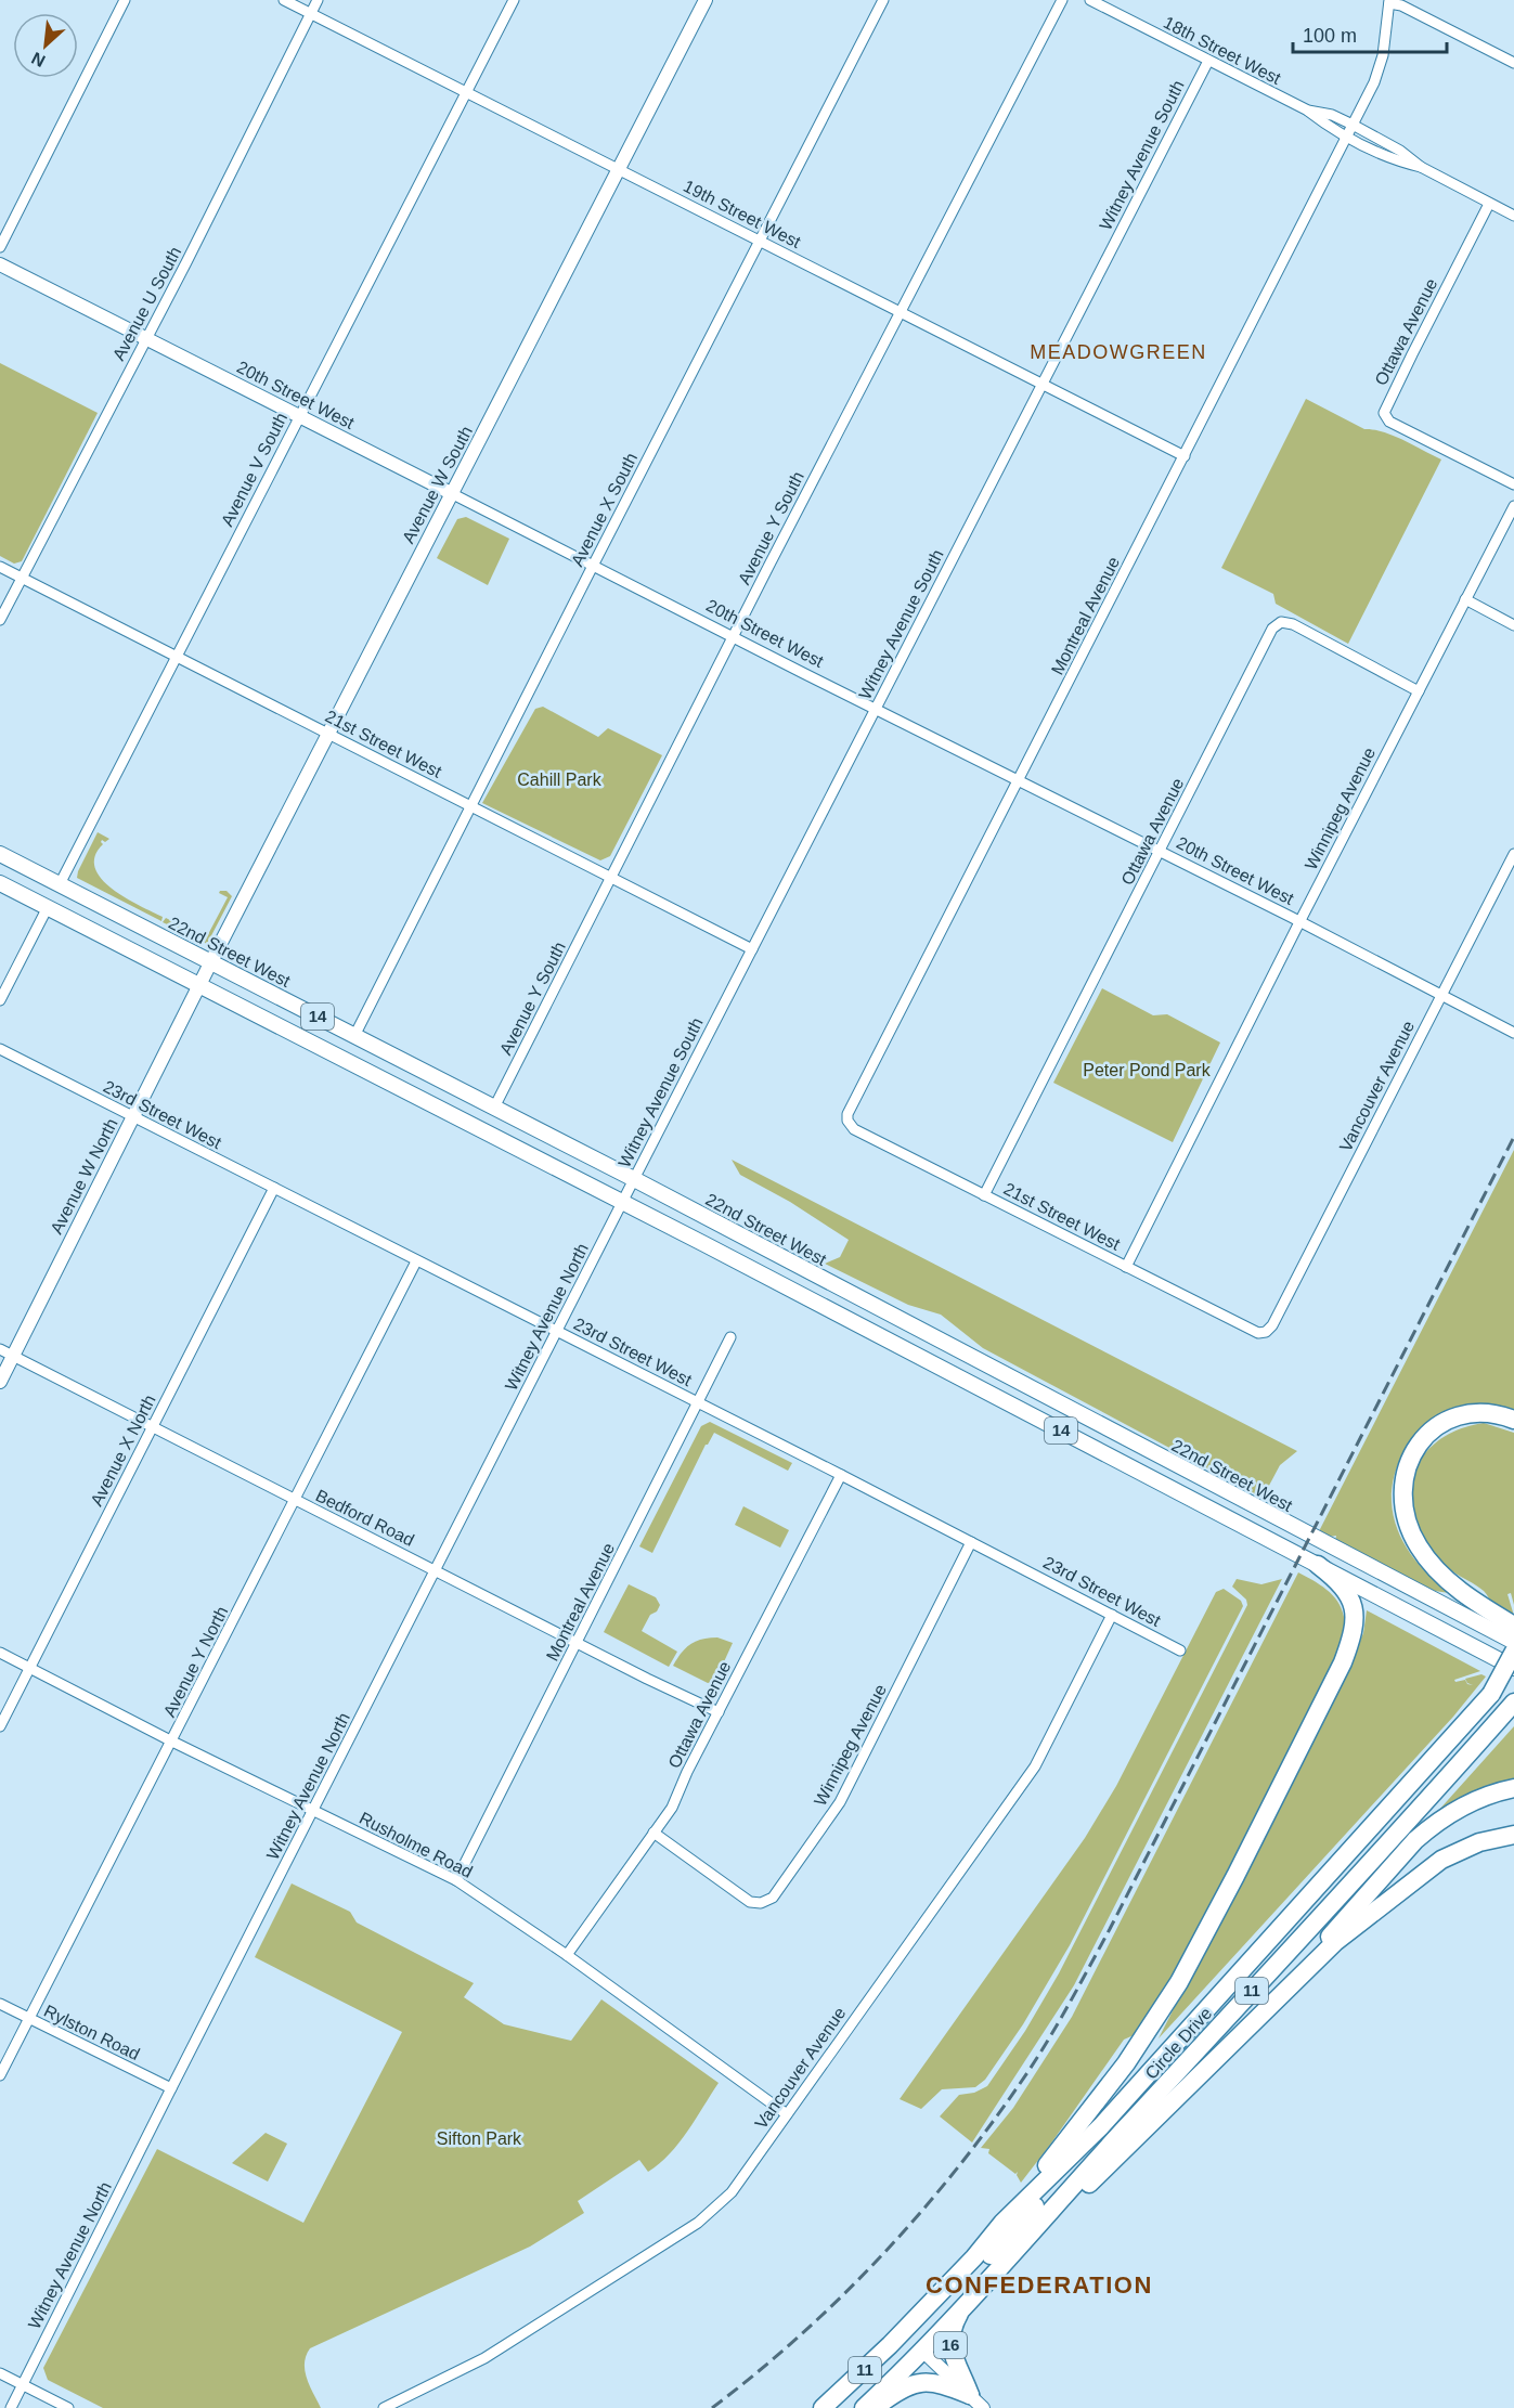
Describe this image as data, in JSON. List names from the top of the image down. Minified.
{"streets":{"highway":["11","Circle Drive","16"],"main road":["20th Street West","Avenue W South","22nd Street West","14","Avenue W North"],"street":["18th Street West","Witney Avenue South","19th Street West","Avenue U South","Ottawa Avenue","Avenue V South","Avenue X South","Avenue Y South","Montreal Avenue","21st Street West","Winnipeg Avenue","Vancouver Avenue","23rd Street West","Witney Avenue North","Avenue X North","Bedford Road","Avenue Y North","Rusholme Road","Rylston Road"]},"crossings":[["18th Street West","Witney Avenue South"],["Witney Avenue South","19th Street West"],["Witney Avenue South","20th Street West"],["Witney Avenue South","21st Street West"],["Witney Avenue South","22nd Street West"],["Witney Avenue South","14"],["Witney Avenue South","Witney Avenue North"],["19th Street West","Avenue U South"],["19th Street West","Avenue V South"],["19th Street West","Avenue W South"],["19th Street West","Avenue X South"],["19th Street West","Avenue Y South"],["19th Street West","Montreal Avenue"],["Avenue U South","20th Street West"],["Avenue U South","21st Street West"],["Ottawa Avenue","20th Street West"],["Ottawa Avenue","21st Street West"],["Ottawa Avenue","Winnipeg Avenue"],["Ottawa Avenue","23rd Street West"],["Ottawa Avenue","Bedford Road"],["Ottawa Avenue","Rusholme Road"],["20th Street West","Avenue V South"],["20th Street West","Avenue W South"],["20th Street West","Avenue X South"],["20th Street West","Avenue Y South"],["20th Street West","Montreal Avenue"],["20th Street West","Winnipeg Avenue"],["20th Street West","Vancouver Avenue"],["Avenue V South","21st Street West"],["Avenue V South","22nd Street West"],["Avenue W South","21st Street West"],["Avenue W South","22nd Street West"],["Avenue W South","14"],["Avenue W South","Avenue W North"],["Avenue X South","21st Street West"],["Avenue X South","22nd Street West"],["Avenue Y South","21st Street West"],["Avenue Y South","22nd Street West"],["Montreal Avenue","21st Street West"],["Montreal Avenue","23rd Street West"],["Montreal Avenue","Bedford Road"],["Montreal Avenue","Rusholme Road"],["21st Street West","Winnipeg Avenue"],["21st Street West","Vancouver Avenue"],["Winnipeg Avenue","23rd Street West"],["14","Avenue W North"],["14","Witney Avenue North"],["Vancouver Avenue","23rd Street West"],["Vancouver Avenue","Rusholme Road"],["23rd Street West","Avenue W North"],["23rd Street West","Witney Avenue North"],["23rd Street West","Avenue X North"],["23rd Street West","Avenue Y North"],["Avenue W North","Bedford Road"],["Witney Avenue North","Bedford Road"],["Witney Avenue North","Rusholme Road"],["Witney Avenue North","Rylston Road"],["Avenue X North","Bedford Road"],["Avenue X North","Rusholme Road"],["Bedford Road","Avenue Y North"],["Avenue Y North","Rusholme Road"],["Avenue Y North","Rylston Road"],["Circle Drive","16"]],"districts":["MEADOWGREEN","CONFEDERATION"],"parks":["Cahill Park","Peter Pond Park","Sifton Park"],"scale_bar":"100 m","north":"bottom left"}
